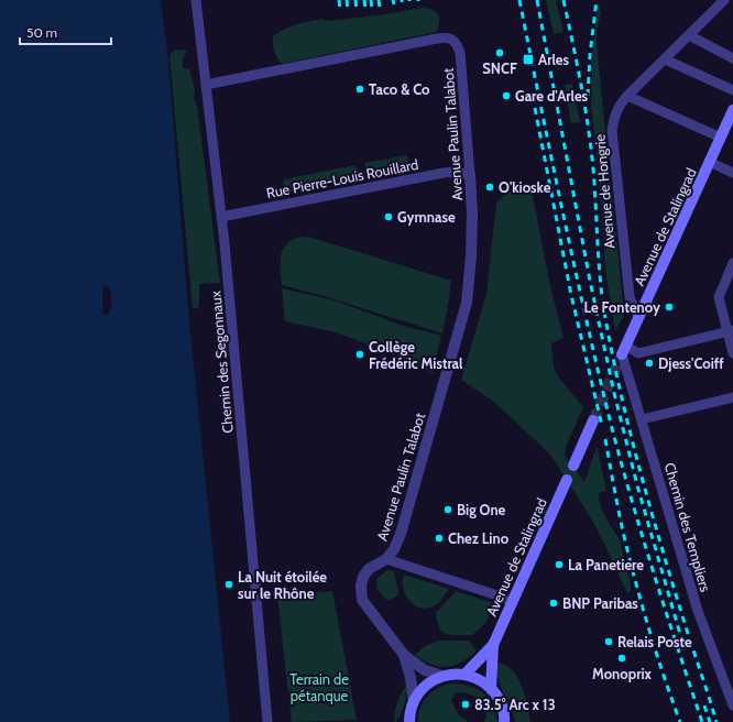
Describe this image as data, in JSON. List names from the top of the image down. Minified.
{"streets":{"main road":["Avenue de Stalingrad"],"street":["Avenue Paulin Talabot","Rue Pierre-Louis Rouillard","Avenue de Hongrie","Chemin des Segonnaux","Chemin des Templiers"]},"crossings":[["Avenue Paulin Talabot","Rue Pierre-Louis Rouillard"],["Avenue Paulin Talabot","Chemin des Segonnaux"],["Rue Pierre-Louis Rouillard","Chemin des Segonnaux"],["Avenue de Hongrie","Avenue de Stalingrad"],["Avenue de Stalingrad","Chemin des Templiers"]],"parks":["Terrain de pétanque"],"places":{"other":["SNCF","Taco & Co","Gare d'Arles","O'kioske","Gymnase","Le Fontenoy","Collège Frédéric Mistral","Djess'Coiff","Big One","Chez Lino","La Panetiere","La Nuit étoilée sur le Rhône","BNP Paribas","Relais Poste","Monoprix","83.5° Arc x 13"],"transit":["Arles"]},"scale_bar":"50 m"}
